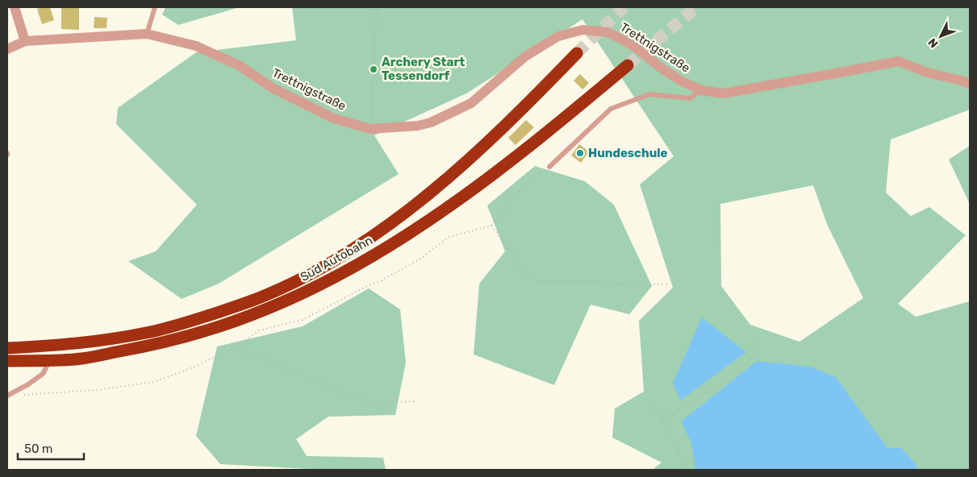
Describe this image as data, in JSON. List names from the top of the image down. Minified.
{"streets":{"highway":["Süd Autobahn"],"street":["Trettnigstraße"]},"places":["Archery Start Tessendorf","Hundeschule"],"scale_bar":"50 m","north":"bottom left"}
